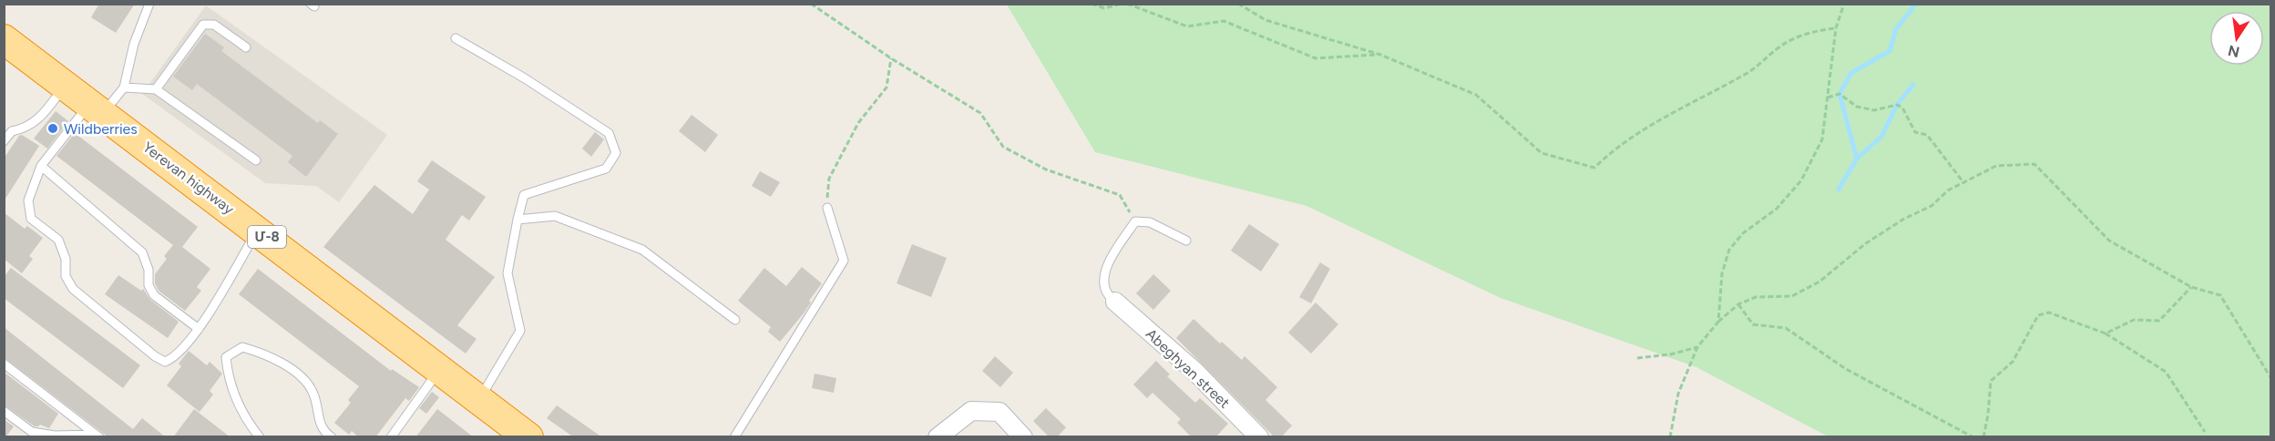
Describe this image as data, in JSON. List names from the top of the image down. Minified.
{"streets":{"highway":["Yerevan highway","Մ-8"],"street":["Abeghyan street"]},"places":["Wildberries"],"north":"bottom"}
